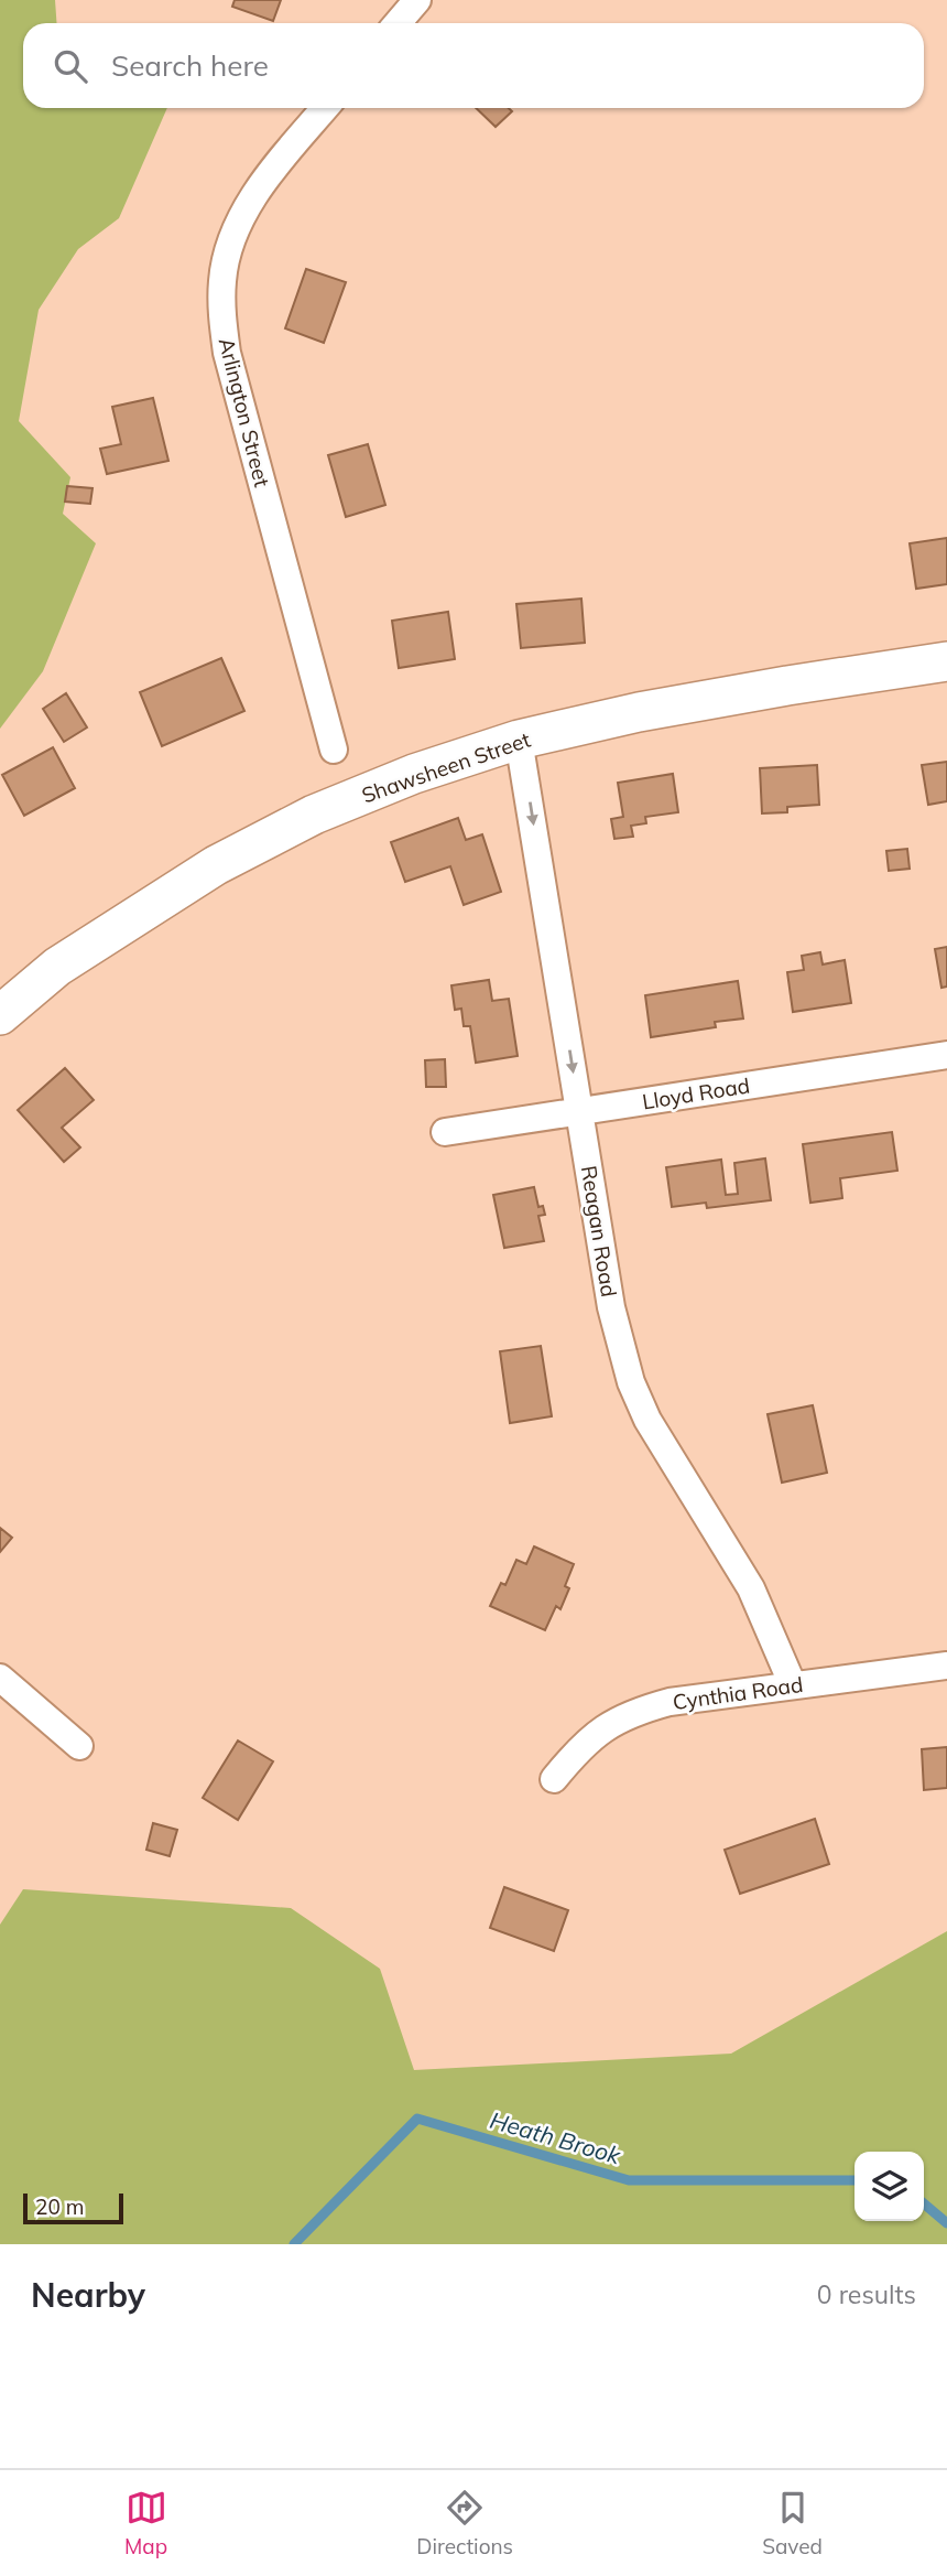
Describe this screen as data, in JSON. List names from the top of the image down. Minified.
{"streets":{"main road":["Shawsheen Street"],"street":["Arlington Street","Lloyd Road","Reagan Road","Cynthia Road"]},"crossings":[["Shawsheen Street","Reagan Road"],["Lloyd Road","Reagan Road"],["Reagan Road","Cynthia Road"]],"one_way":["Reagan Road"],"water":["Heath Brook"],"scale_bar":"20 m","page":{"search":"Search here","scale":"20 m","heading":["Nearby","0 results"],"nav":["Map","Directions","Saved"]}}
